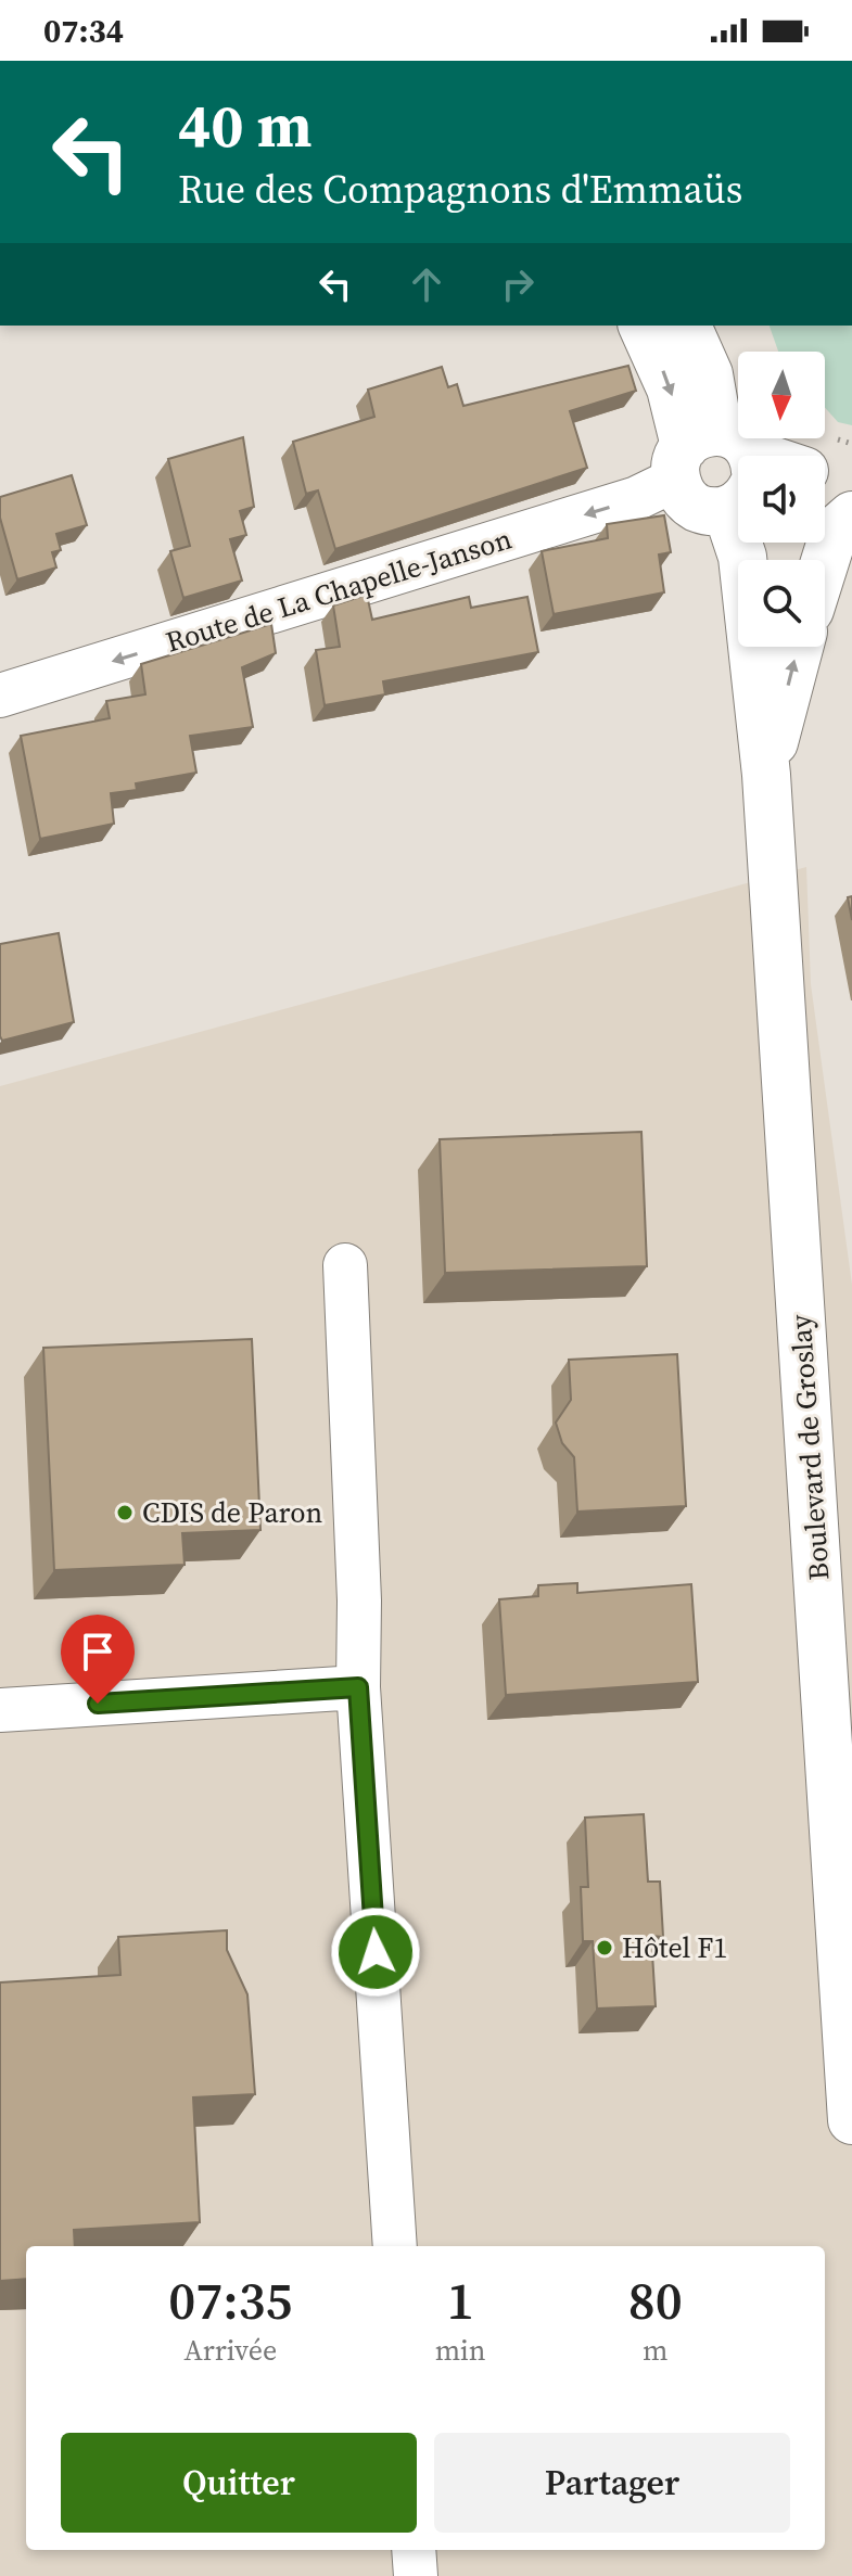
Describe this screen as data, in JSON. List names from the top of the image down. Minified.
{"streets":{"main road":["Boulevard de Groslay"],"street":["Route de La Chapelle-Janson"]},"crossings":[["Route de La Chapelle-Janson","Boulevard de Groslay"]],"one_way":["Route de La Chapelle-Janson"],"places":["CDIS de Paron","Hôtel F1"],"north":"bottom","page":{"status":"07:34","turn":["40 m","Rue des Compagnons d'Emmaüs"],"eta":["07:35","Arrivée","1","min","80","m"],"buttons":["Quitter","Partager"]}}
